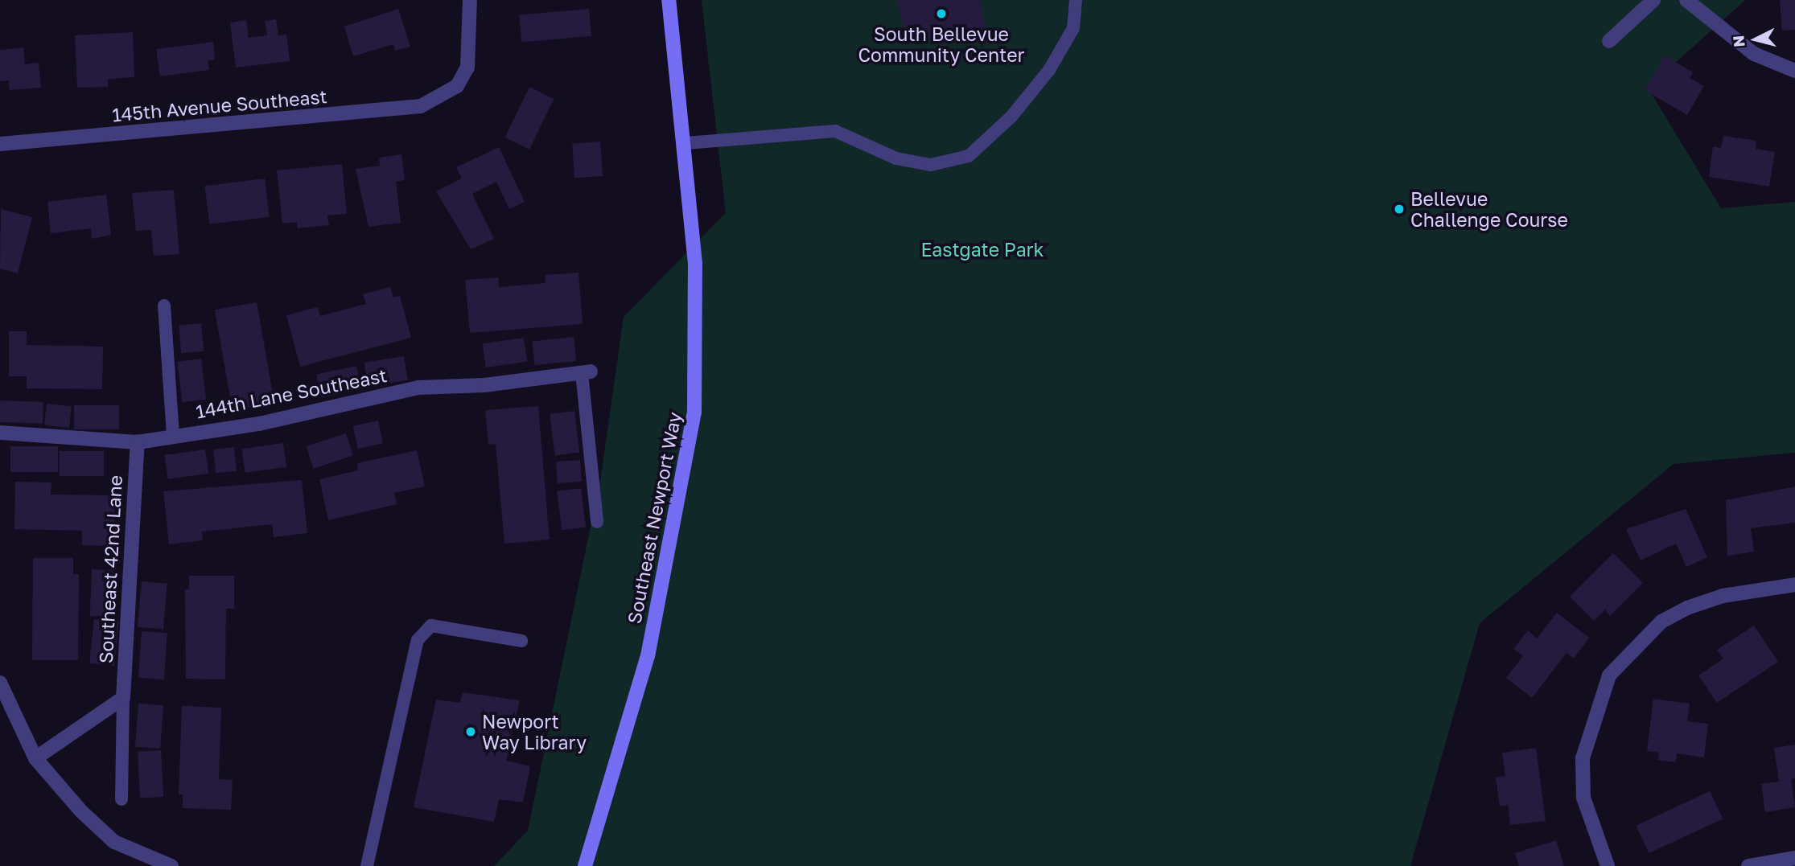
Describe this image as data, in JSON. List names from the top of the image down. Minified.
{"streets":{"main road":["Southeast Newport Way"],"street":["145th Avenue Southeast","144th Lane Southeast","Southeast 42nd Lane"]},"crossings":[["144th Lane Southeast","Southeast 42nd Lane"]],"parks":["Eastgate Park"],"places":["South Bellevue Community Center","Bellevue Challenge Course","Newport Way Library"],"north":"left"}
